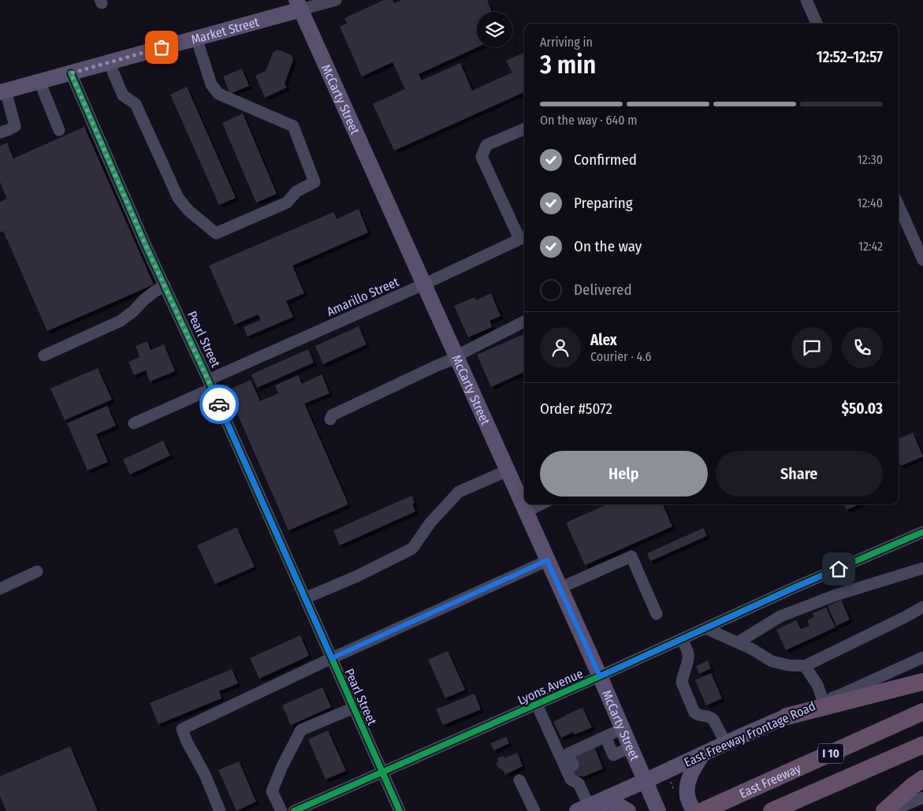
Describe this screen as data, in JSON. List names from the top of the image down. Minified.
{"streets":{"highway":["I 10","East Freeway"],"main road":["Market Street","McCarty Street","East Freeway Frontage Road"],"street":["Amarillo Street","Pearl Street","Lyons Avenue"]},"crossings":[["Market Street","McCarty Street"],["Market Street","Pearl Street"],["McCarty Street","Amarillo Street"],["McCarty Street","Lyons Avenue"],["McCarty Street","East Freeway Frontage Road"],["Amarillo Street","Pearl Street"],["Pearl Street","Lyons Avenue"]],"page":{"heading":["3 min","Arriving in","12:52–12:57"],"panel":["Alex","Courier · 4.6","Order #5072","$50.03"],"bar":"On the way · 640 m","list":[["Confirmed","12:30"],["Preparing","12:40"],["On the way","12:42"],"Delivered"],"buttons":["Help","Share"]}}
